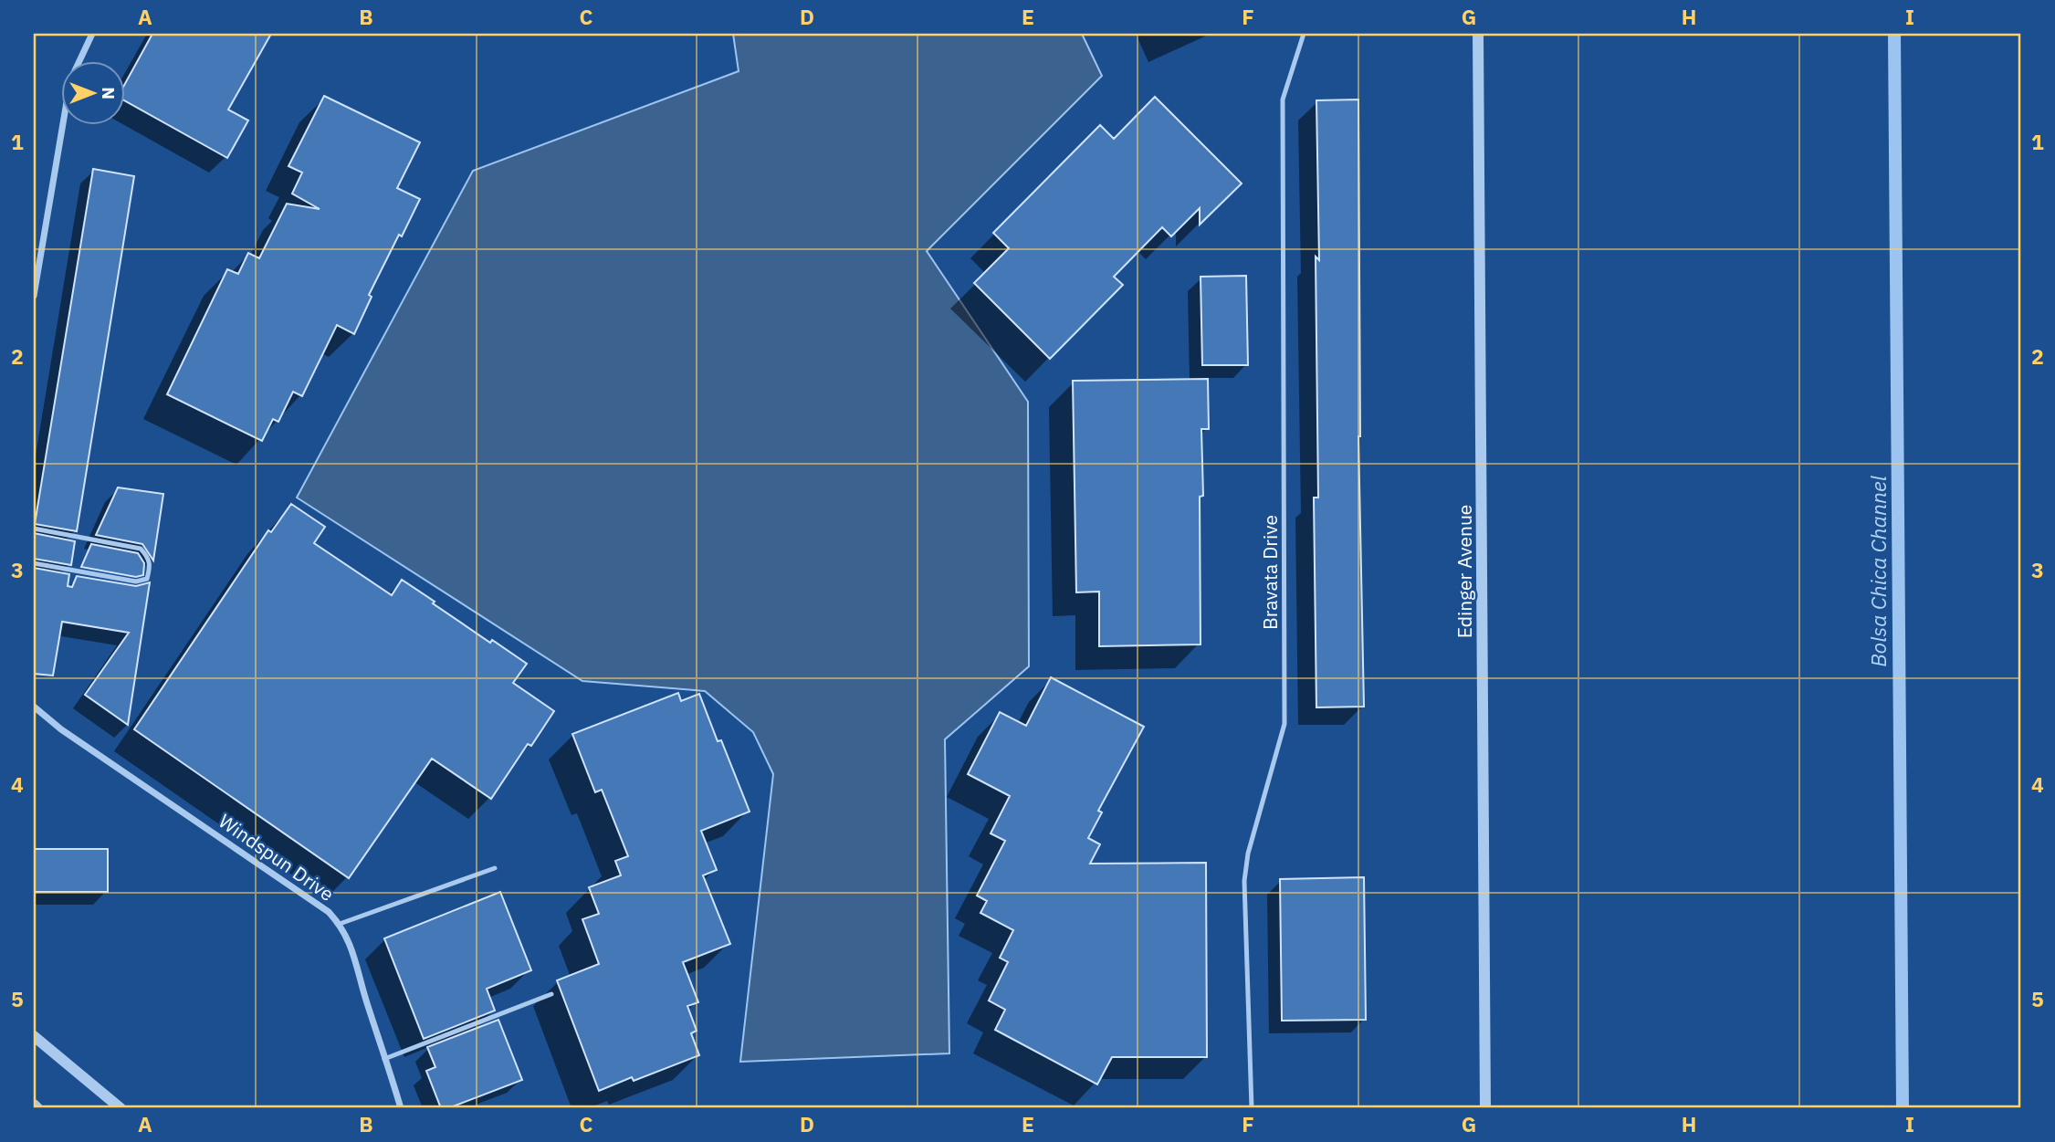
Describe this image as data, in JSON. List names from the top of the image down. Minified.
{"streets":{"street":["Edinger Avenue","Windspun Drive"],"lane":["Bravata Drive"]},"water":["Bolsa Chica Channel"],"north":"right","grid":{"columns":["A","B","C","D","E","F","G","H","I"],"rows":["1","2","3","4","5"]}}
